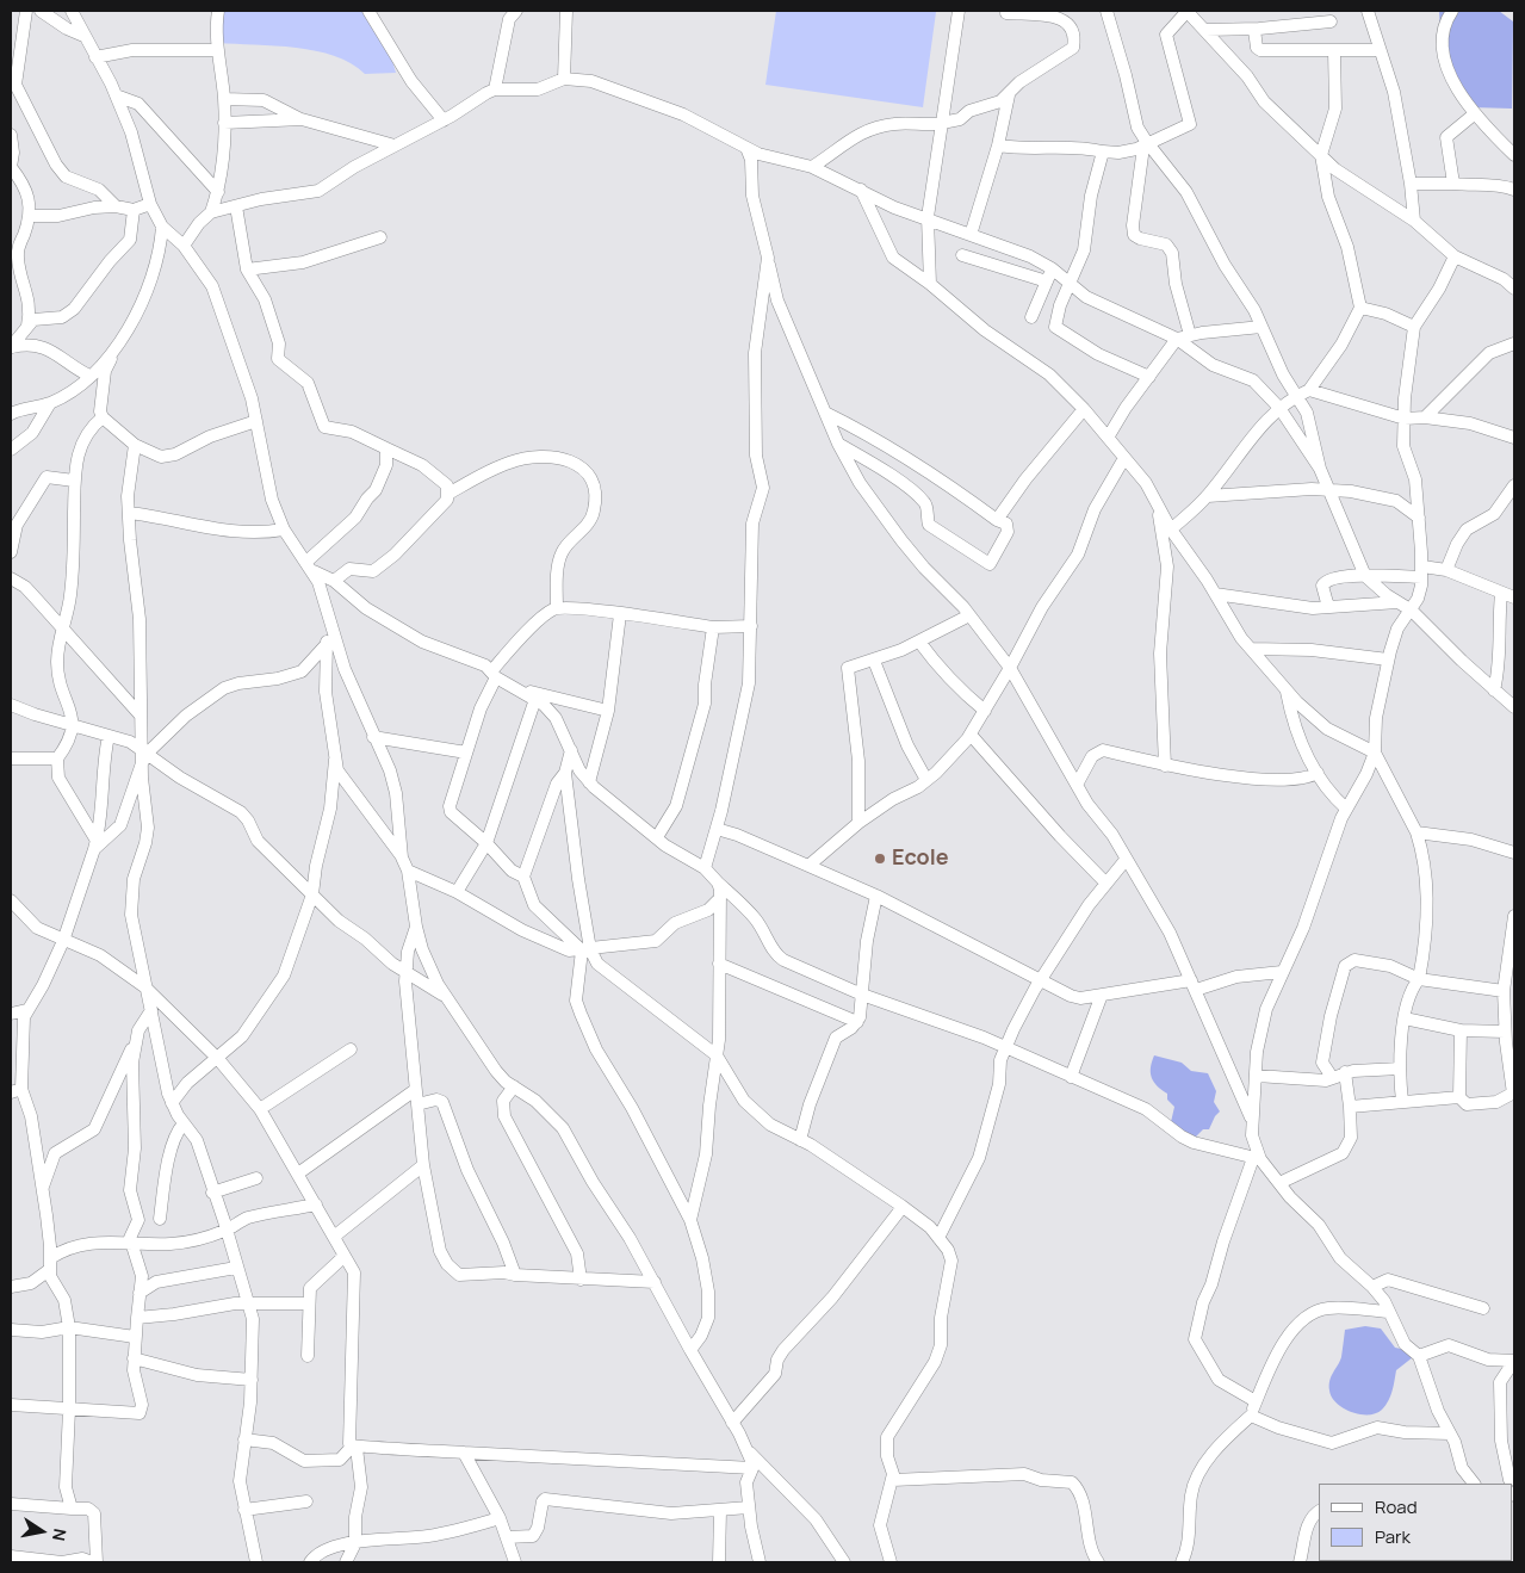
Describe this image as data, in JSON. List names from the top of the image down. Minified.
{"places":["Ecole"],"legend":["Road","Park"],"north":"right"}
